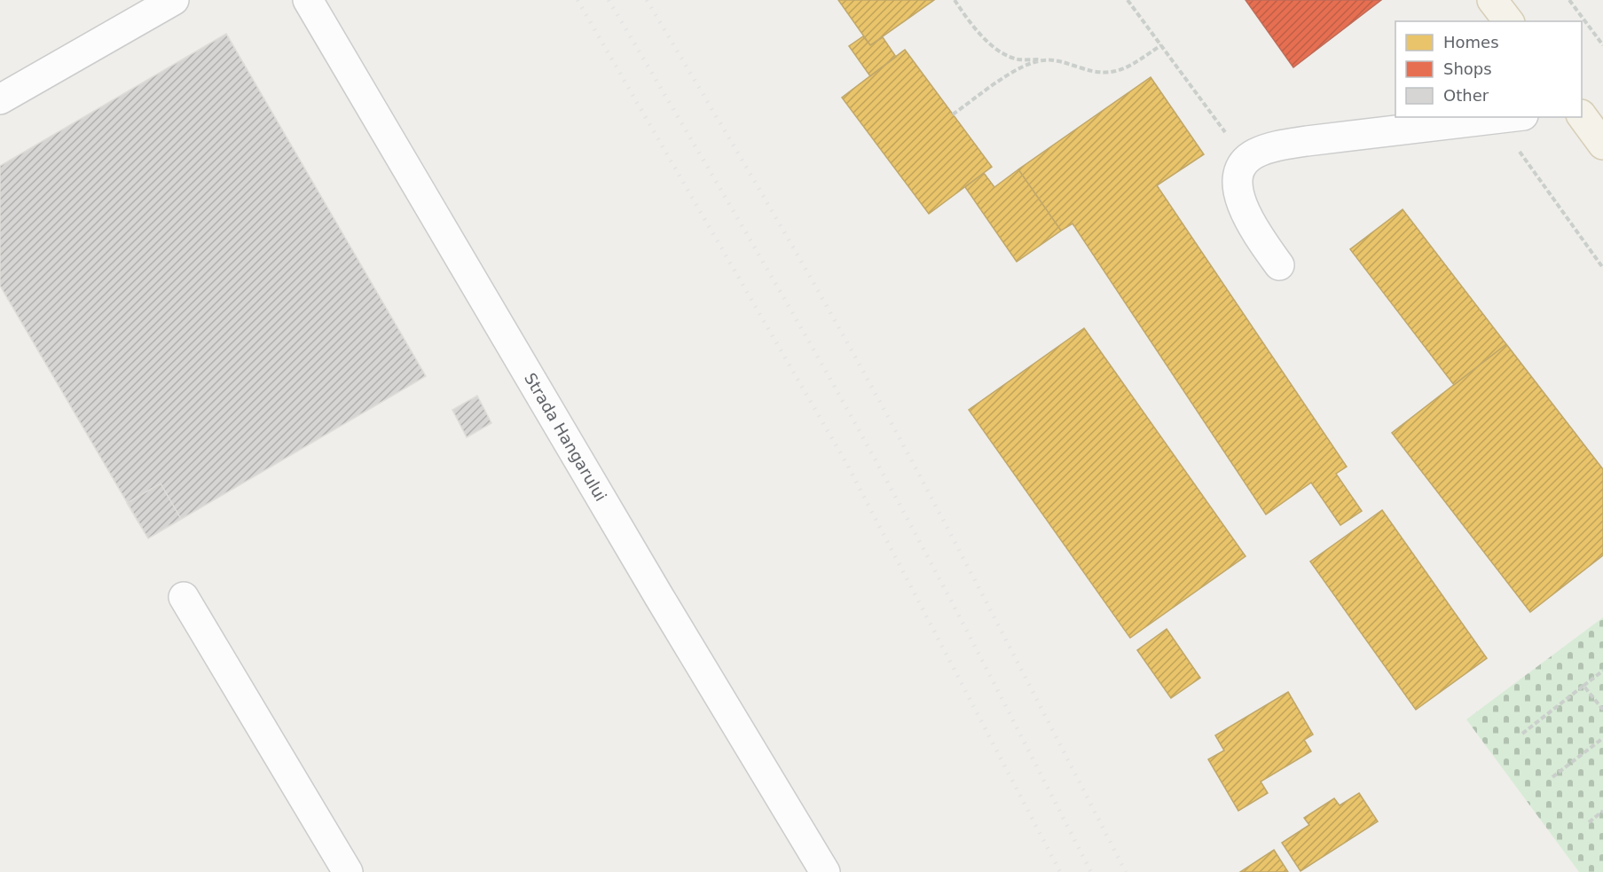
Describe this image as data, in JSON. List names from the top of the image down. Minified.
{"streets":{"street":["Strada Hangarului"]},"legend":["Homes","Shops","Other"]}
